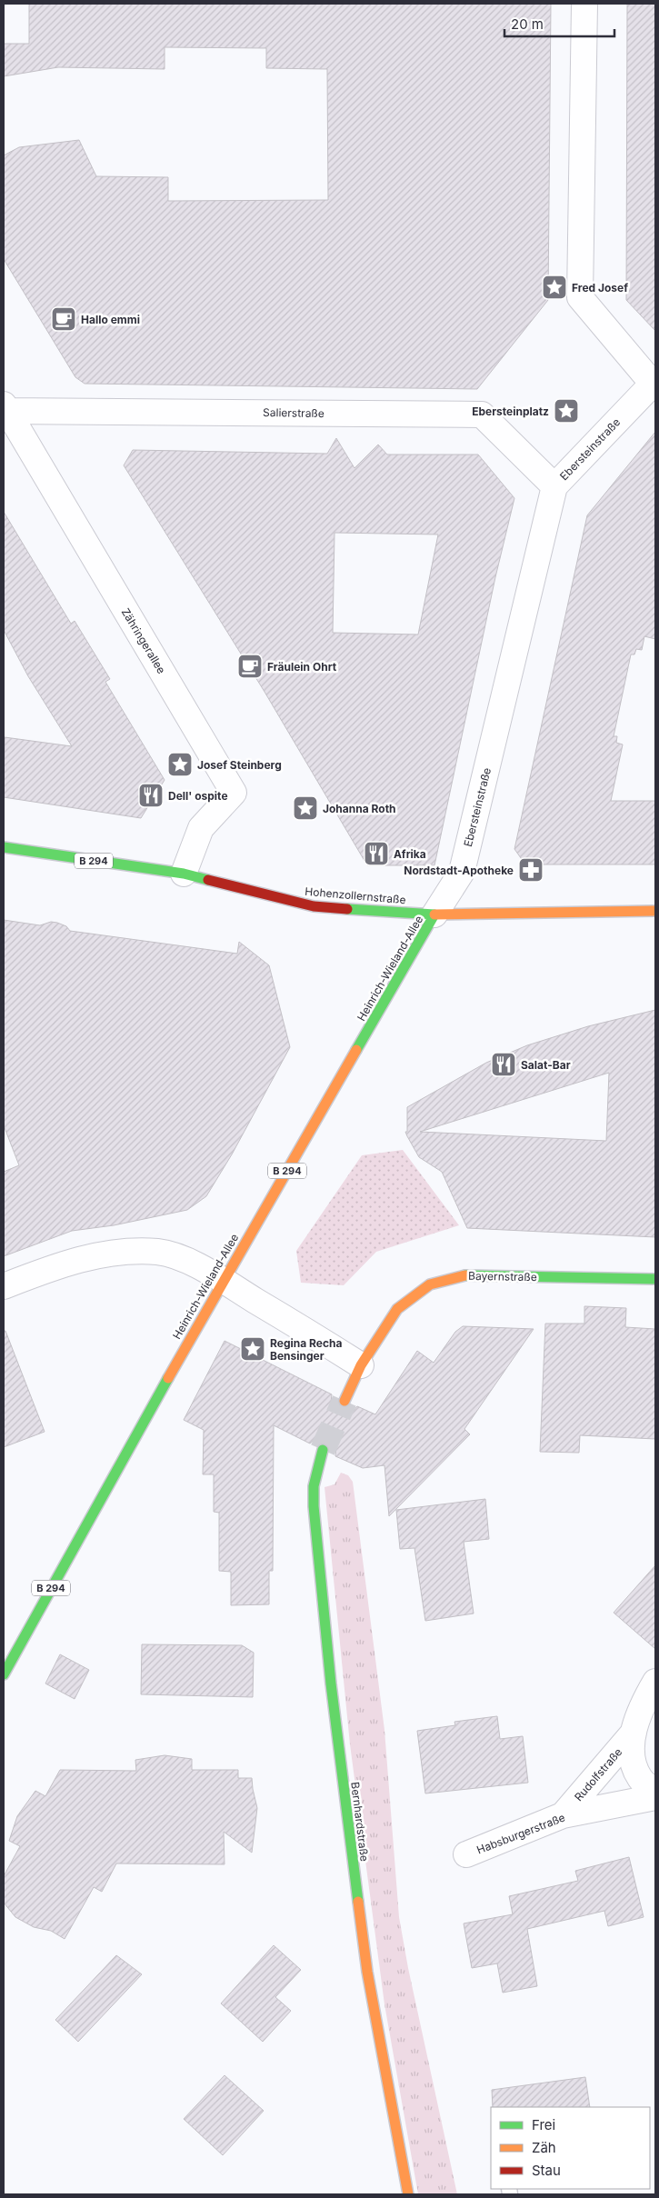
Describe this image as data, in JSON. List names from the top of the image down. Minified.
{"streets":{"main road":["B 294","Hohenzollernstraße","Heinrich-Wieland-Allee","Bayernstraße","Bernhardstraße"],"street":["Salierstraße","Ebersteinstraße","Zähringerallee","Rudolfstraße","Habsburgerstraße"]},"crossings":[["Salierstraße","Ebersteinstraße"],["Salierstraße","Zähringerallee"],["Ebersteinstraße","Hohenzollernstraße"],["Ebersteinstraße","Heinrich-Wieland-Allee"],["Zähringerallee","Hohenzollernstraße"],["Hohenzollernstraße","Heinrich-Wieland-Allee"],["Rudolfstraße","Habsburgerstraße"]],"places":{"place":["Fred Josef","Ebersteinplatz","Josef Steinberg","Johanna Roth","Regina Recha Bensinger"],"cafe":["Hallo emmi","Fräulein Ohrt"],"restaurant":["Dell' ospite","Afrika","Salat-Bar"],"pharmacy":["Nordstadt-Apotheke"]},"legend":["Frei","Zäh","Stau"],"scale_bar":"20 m"}
